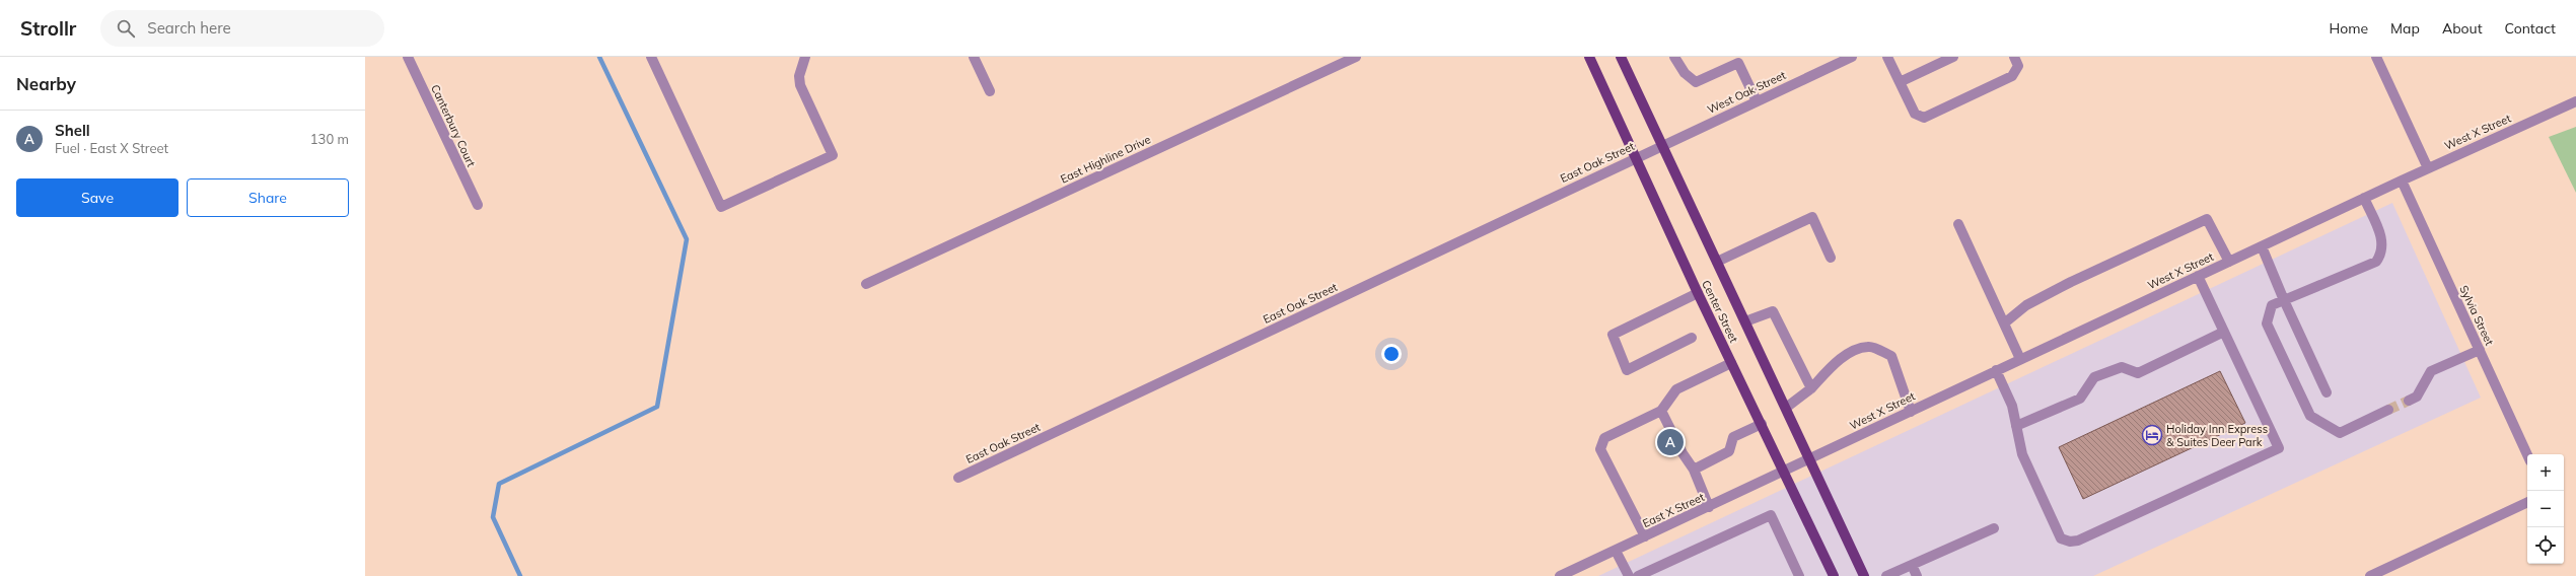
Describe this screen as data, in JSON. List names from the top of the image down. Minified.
{"streets":{"main road":["Center Street"],"street":["West Oak Street","Canterbury Court","West X Street","East Highline Drive","East Oak Street","Sylvia Street","East X Street"]},"crossings":[["West Oak Street","East Oak Street"],["West Oak Street","Center Street"],["West X Street","Center Street"],["West X Street","Sylvia Street"],["West X Street","East X Street"],["East Oak Street","Center Street"],["Center Street","East X Street"]],"places":{"hotel":["Holiday Inn Express & Suites Deer Park"]},"page":{"header":"Strollr","search":"Search here","nav":["Home","Map","About","Contact"],"heading":"Nearby","list":[{"mark":"A","name":"Shell","note":"Fuel · East X Street","value":"130 m"}],"buttons":["Save","Share"],"pins":"A","map_buttons":["+","−"]}}
